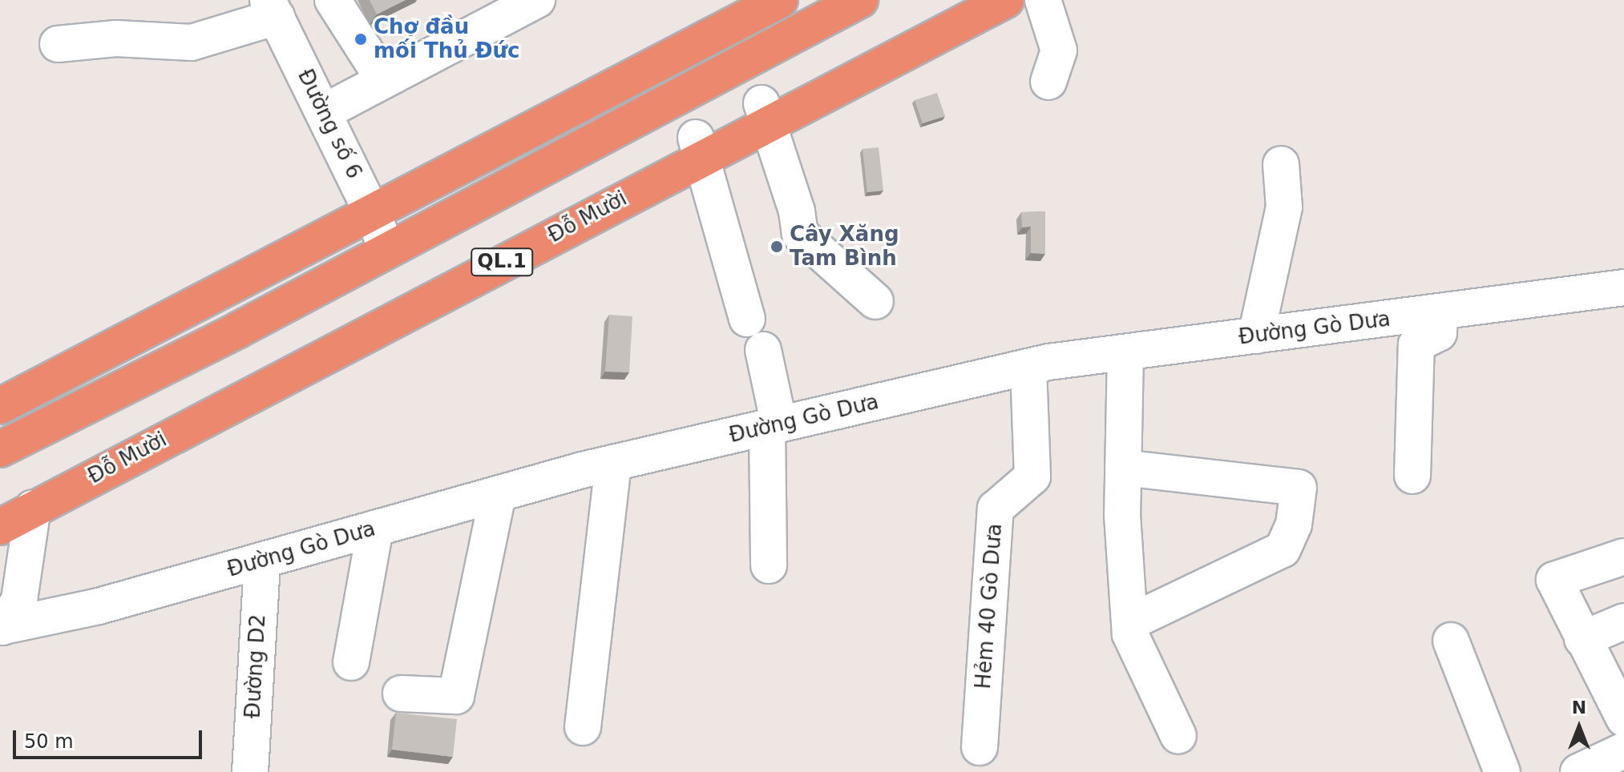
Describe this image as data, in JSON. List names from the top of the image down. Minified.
{"streets":{"highway":["Đỗ Mười","QL.1"],"street":["Đường số 6","Đường Gò Dưa","Hẻm 40 Gò Dưa","Đường D2"]},"crossings":[["Đường Gò Dưa","Hẻm 40 Gò Dưa"],["Đường Gò Dưa","Đường D2"]],"places":["Chợ đầu mối Thủ Đức","Cây Xăng Tam Bình"],"scale_bar":"50 m","north":"top"}
